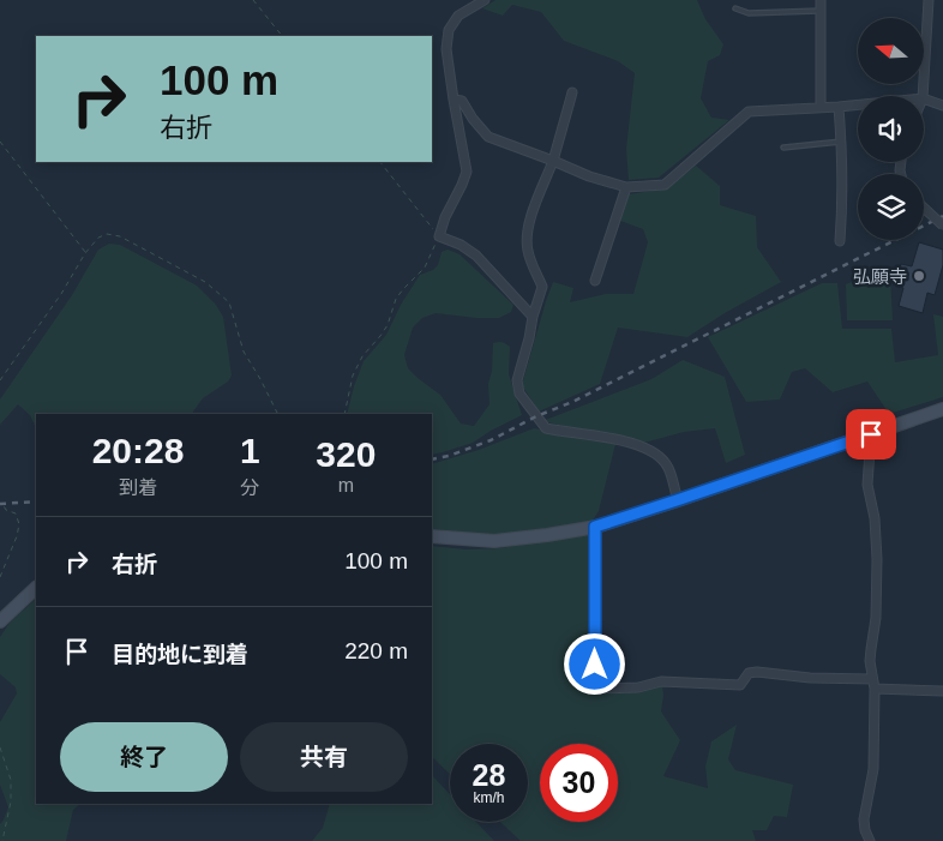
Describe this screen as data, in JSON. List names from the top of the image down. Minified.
{"places":["弘願寺"],"north":"left","page":{"turn":["100 m","右折"],"eta":["20:28","到着","1","分","320","m"],"list":[{"name":"右折","value":"100 m"},{"name":"目的地に到着","value":"220 m"}],"buttons":["終了","共有"],"speed":"28 km/h","limit":"30"}}
